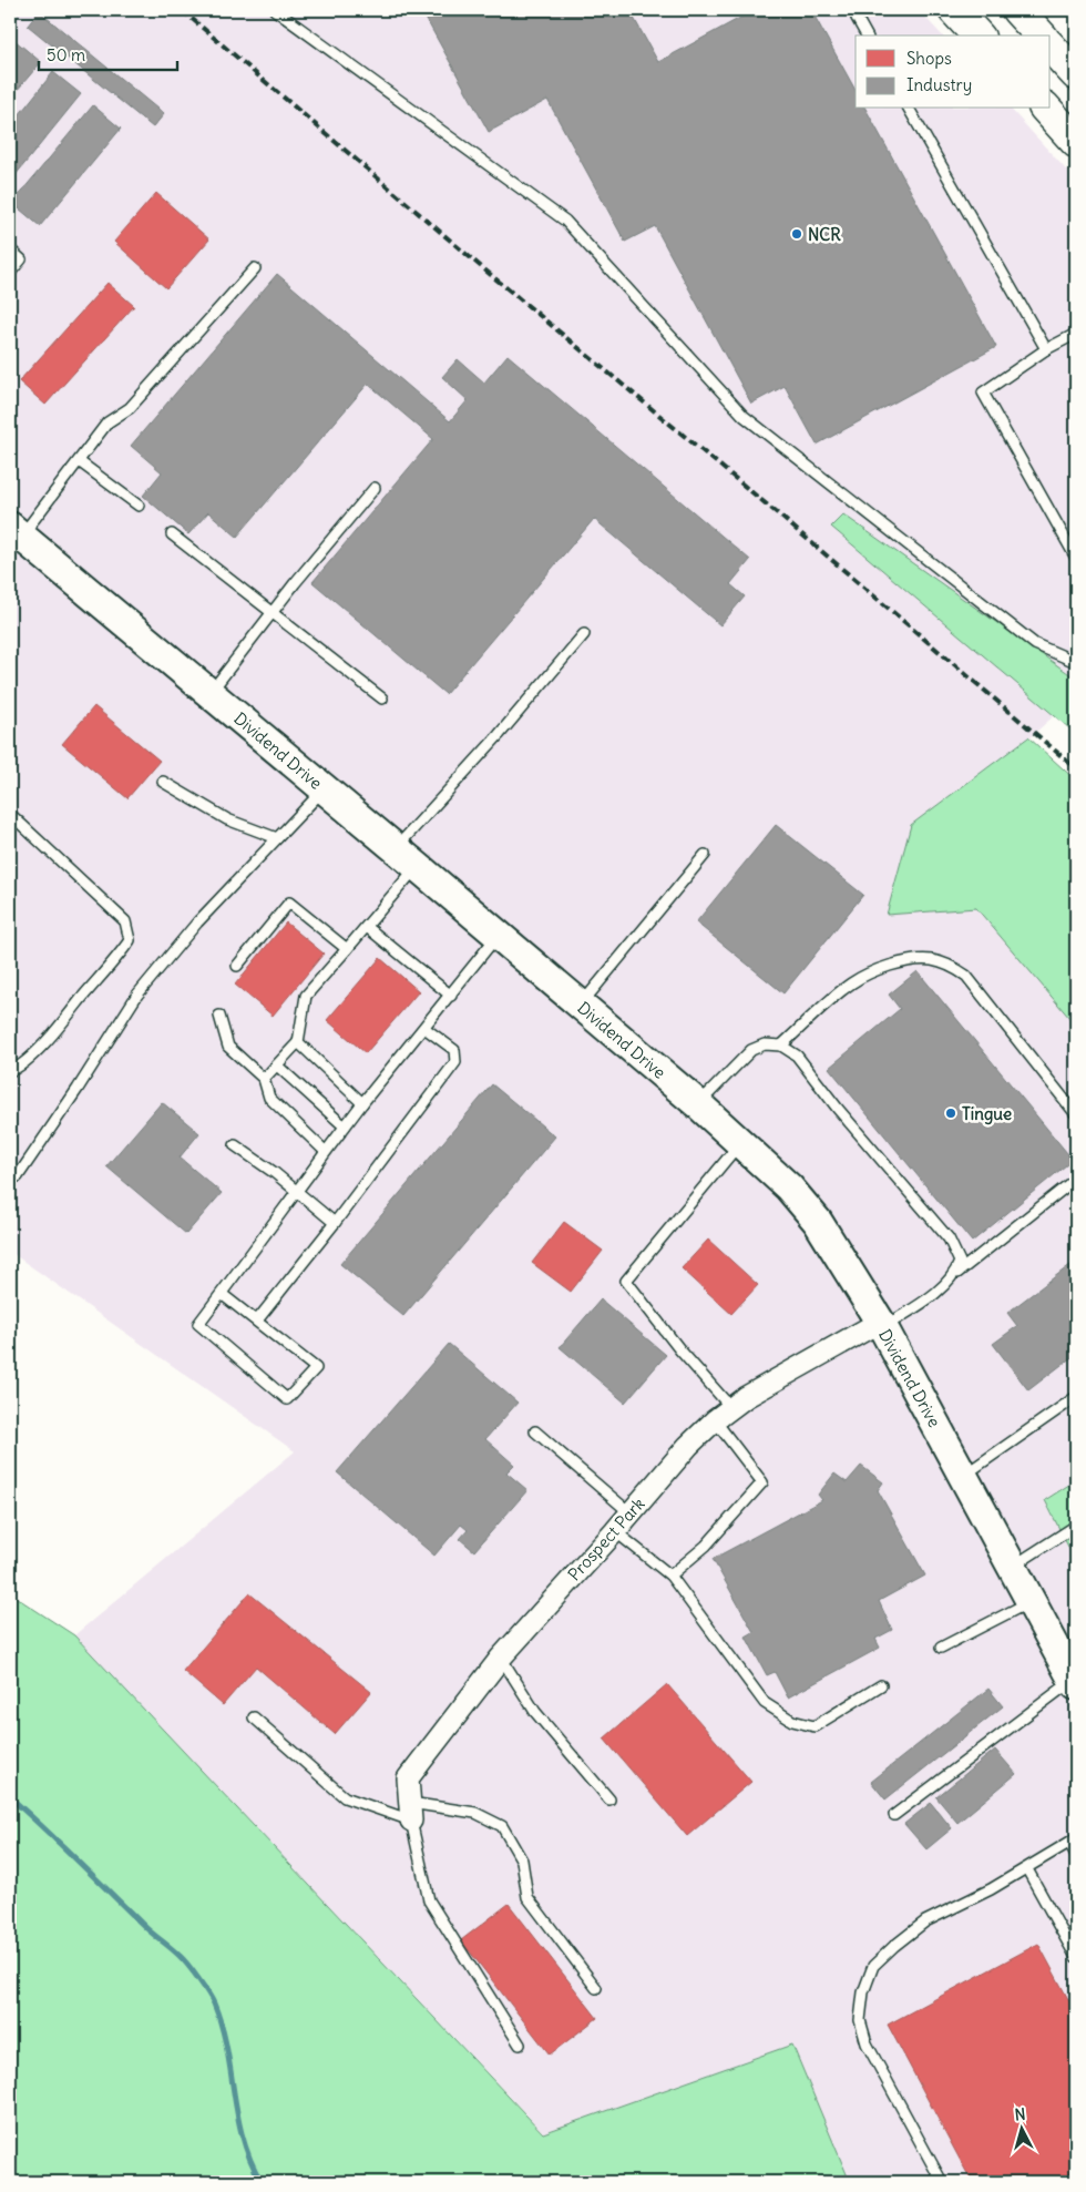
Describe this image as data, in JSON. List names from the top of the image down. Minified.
{"streets":{"street":["Dividend Drive","Prospect Park"]},"crossings":[["Dividend Drive","Prospect Park"]],"places":["NCR","Tingue"],"legend":["Shops","Industry"],"scale_bar":"50 m","north":"top"}
